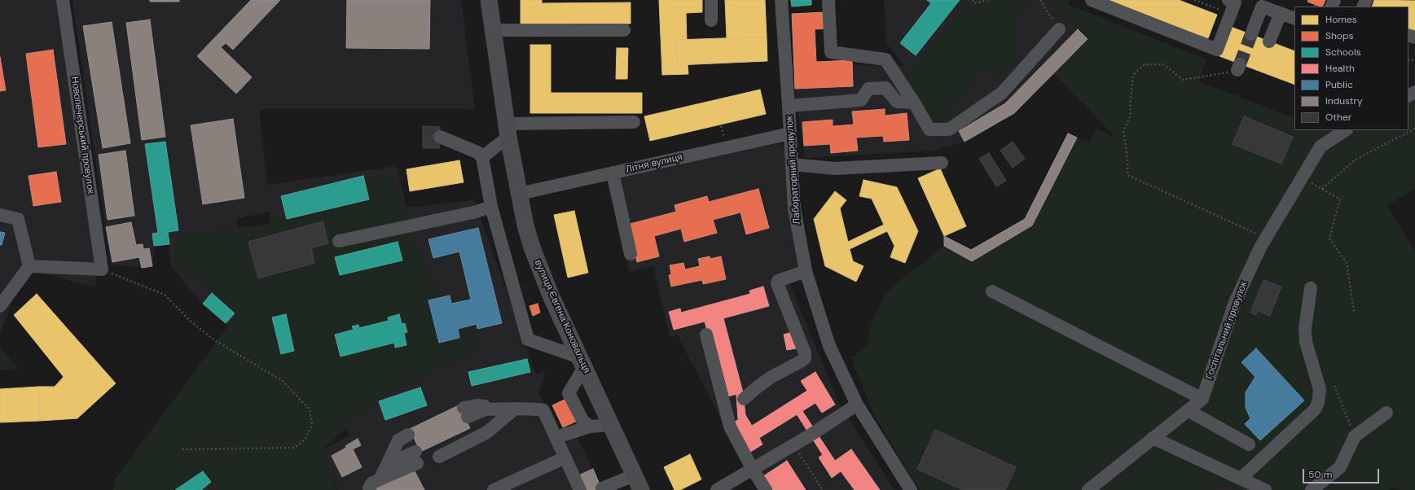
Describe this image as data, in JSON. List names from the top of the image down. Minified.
{"streets":{"main road":["вулиця Євгена Коновальця"],"street":["Новопечерський провулок","Літня вулиця","Лабораторний провулок","Госпітальний провулок"]},"crossings":[["Літня вулиця","Лабораторний провулок"],["Літня вулиця","вулиця Євгена Коновальця"]],"legend":["Homes","Shops","Schools","Health","Public","Industry","Other"],"scale_bar":"50 m"}
